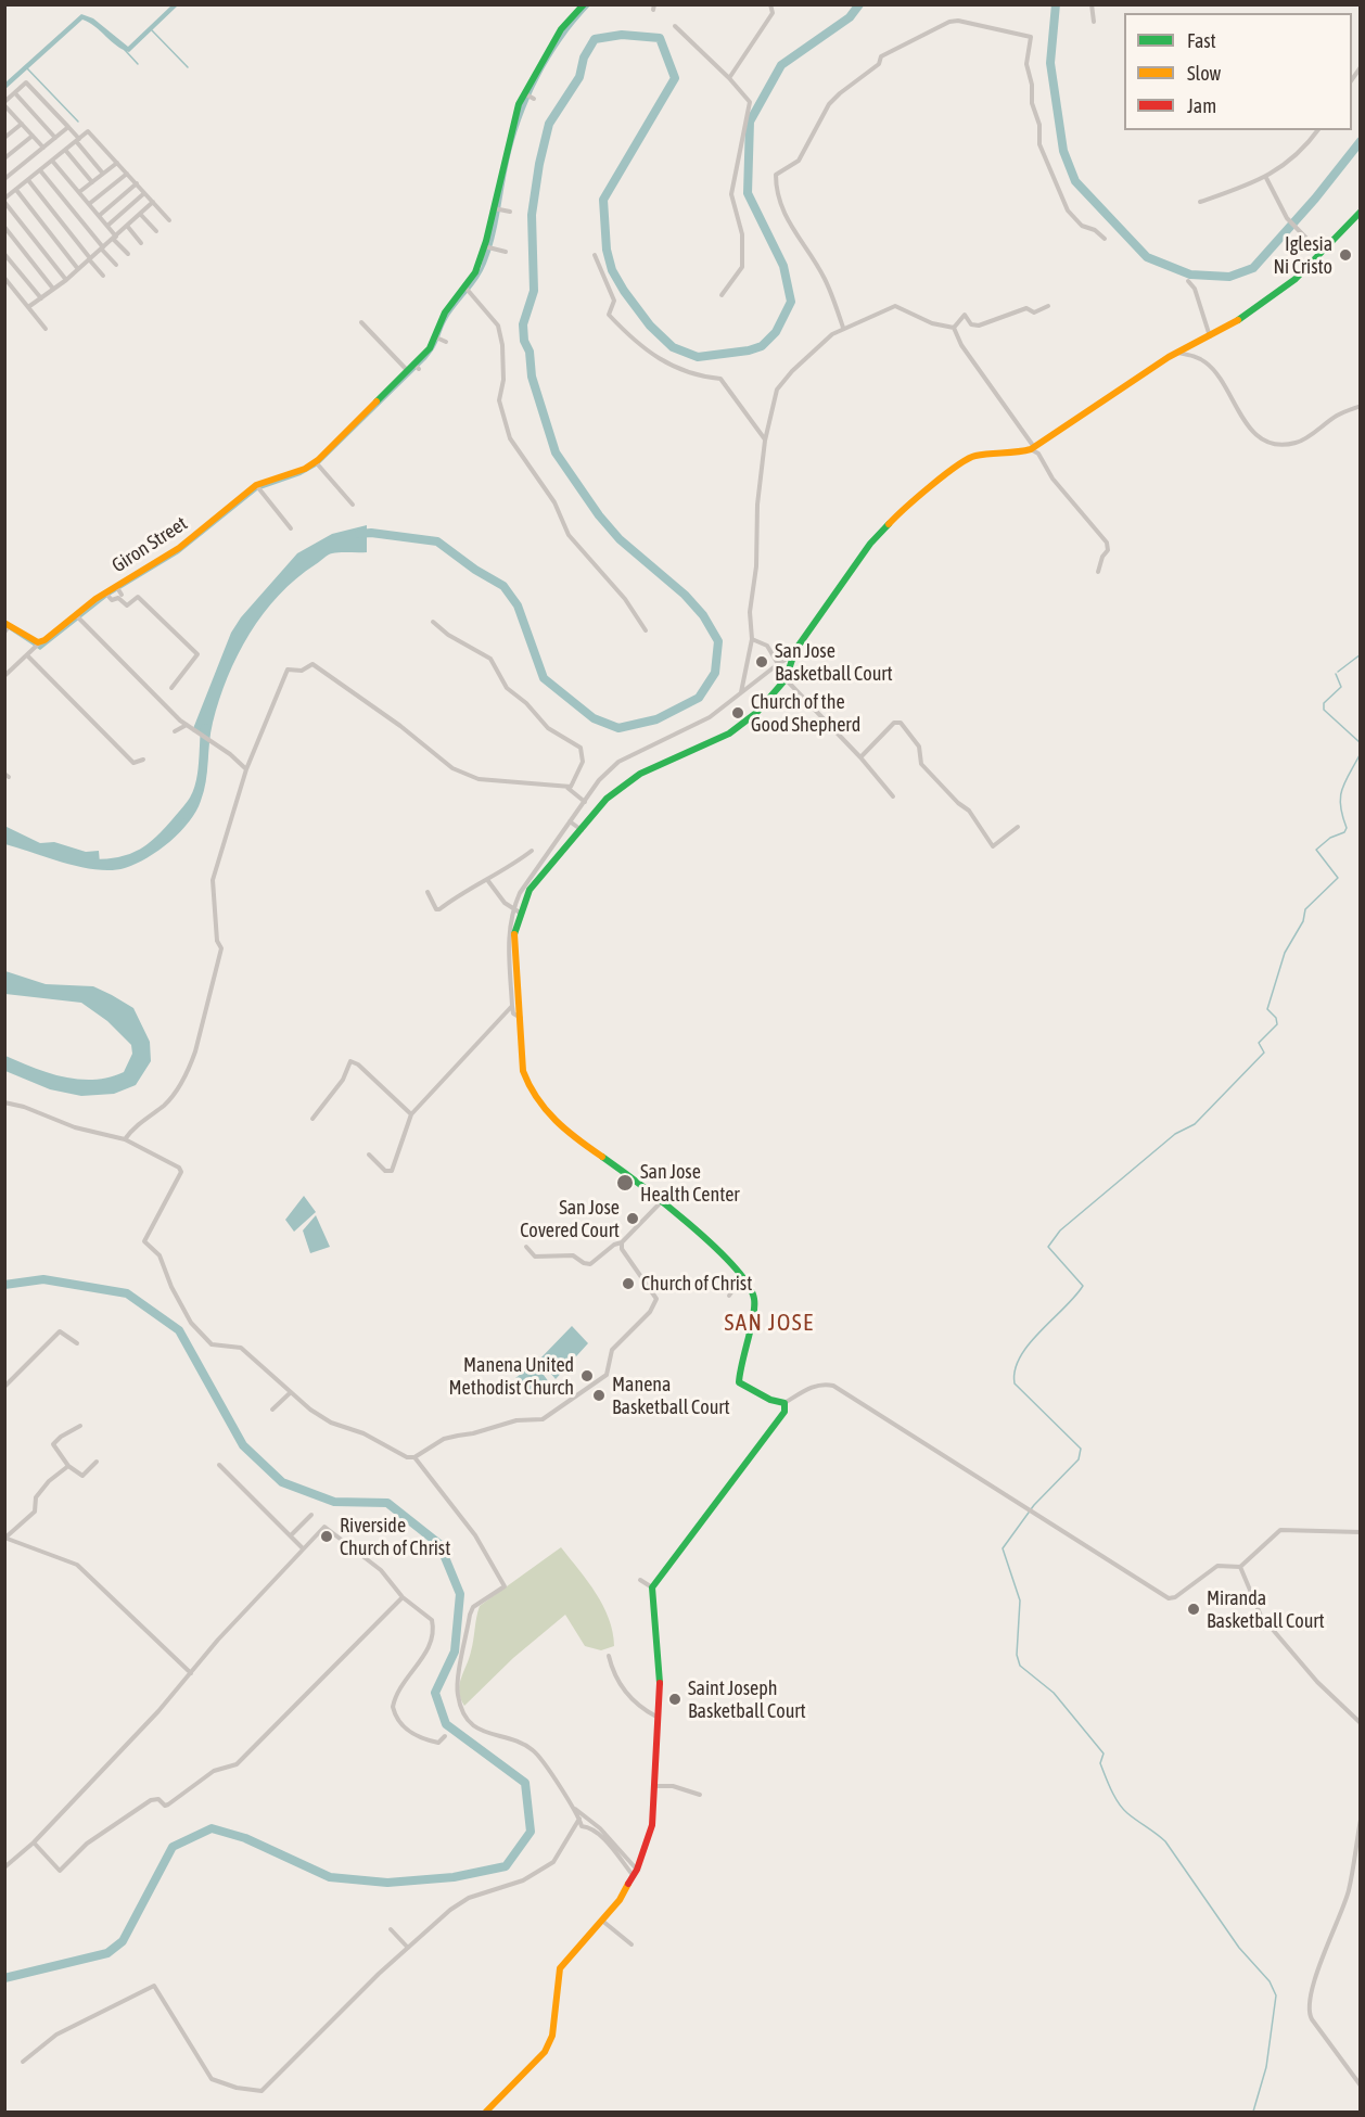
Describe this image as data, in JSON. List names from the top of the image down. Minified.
{"streets":{"street":["Giron Street"]},"districts":["SAN JOSE"],"places":["Iglesia Ni Cristo","San Jose Basketball Court","Church of the Good Shepherd","San Jose Health Center","San Jose Covered Court","Church of Christ","Manena United Methodist Church","Manena Basketball Court","Riverside Church of Christ","Miranda Basketball Court","Saint Joseph Basketball Court"],"legend":["Fast","Slow","Jam"]}
